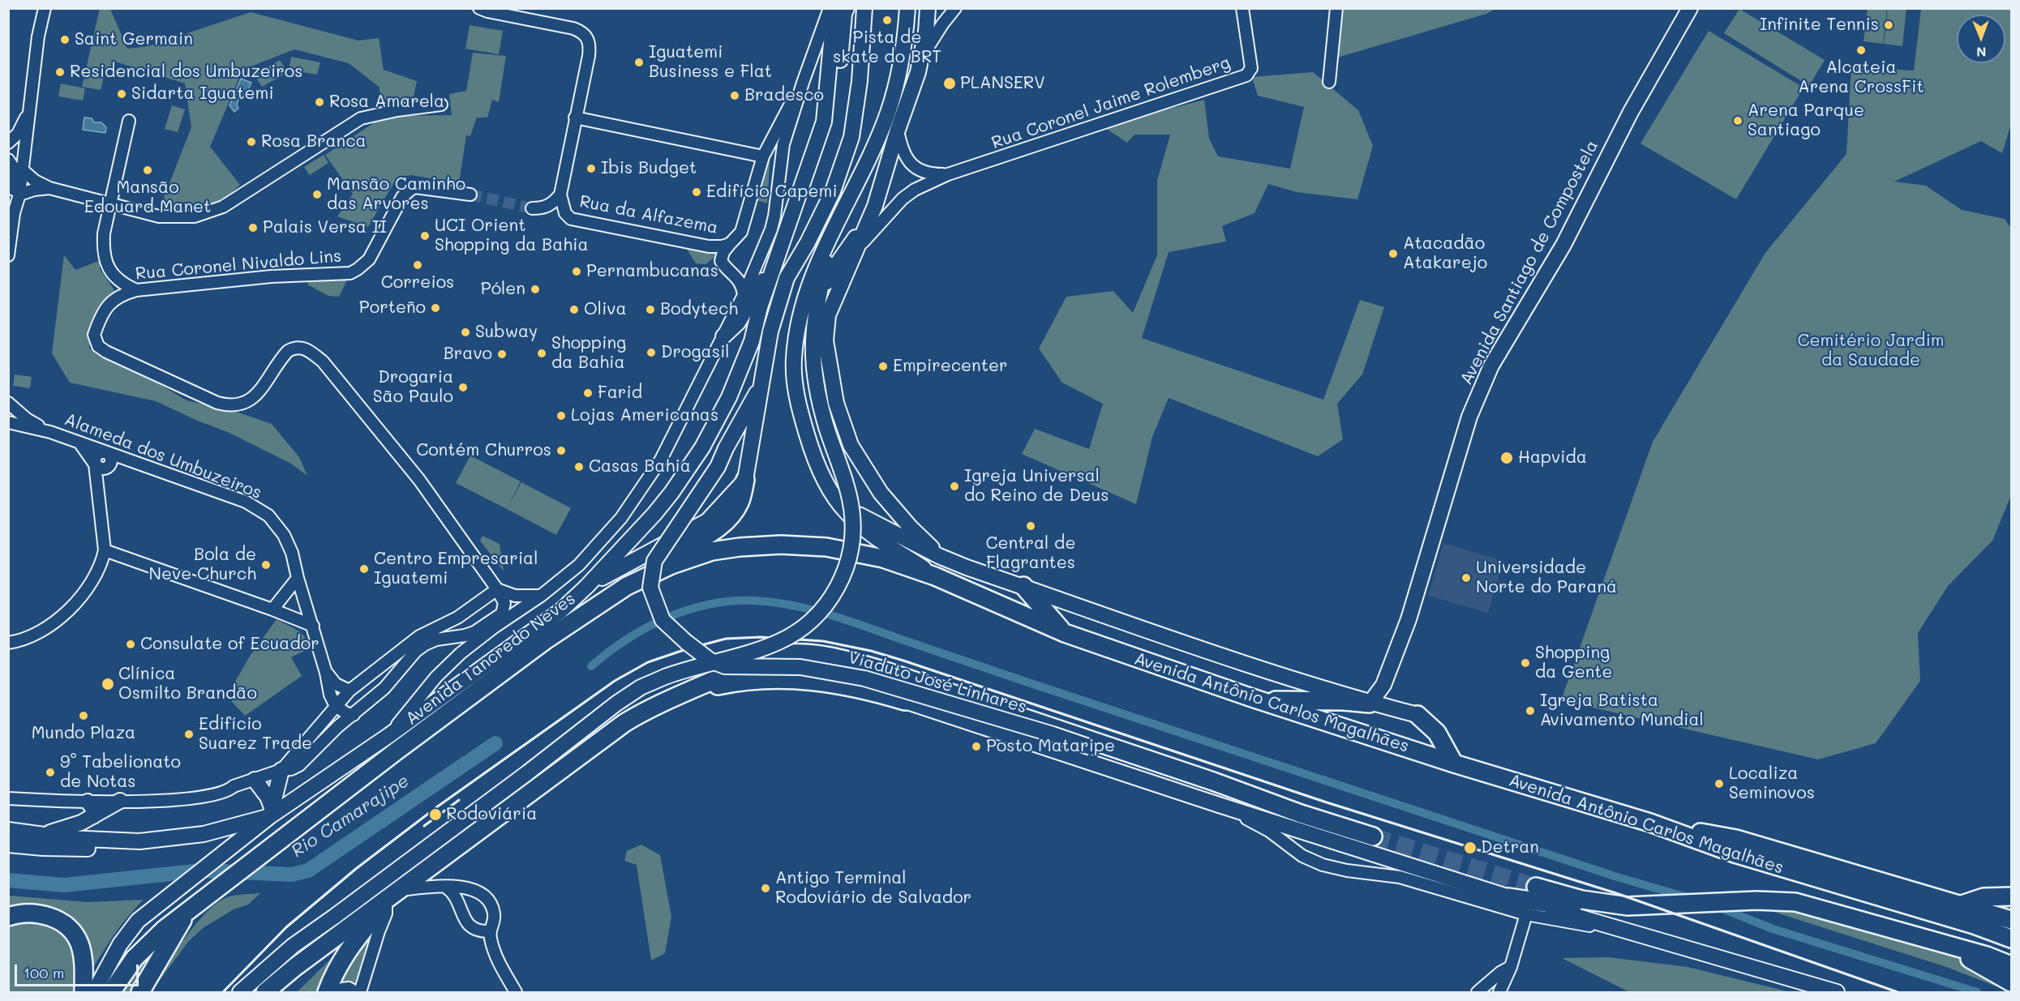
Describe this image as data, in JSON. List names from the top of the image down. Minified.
{"streets":{"highway":["Avenida Tancredo Neves","Avenida Antônio Carlos Magalhães"],"main road":["Avenida Santiago de Compostela","Viaduto José Linhares"],"street":["Rua Coronel Jaime Rolemberg","Rua da Alfazema","Rua Coronel Nivaldo Lins","Alameda dos Umbuzeiros"]},"crossings":[["Rua Coronel Jaime Rolemberg","Avenida Antônio Carlos Magalhães"],["Rua da Alfazema","Avenida Tancredo Neves"],["Avenida Santiago de Compostela","Avenida Antônio Carlos Magalhães"],["Rua Coronel Nivaldo Lins","Avenida Tancredo Neves"],["Avenida Tancredo Neves","Avenida Antônio Carlos Magalhães"]],"water":["Rio Camarajipe"],"parks":["Cemitério Jardim da Saudade"],"places":["Pista de skate do BRT","Infinite Tennis","Saint Germain","Alcateia Arena CrossFit","Iguatemi Business e Flat","Residencial dos Umbuzeiros","PLANSERV","Sidarta Iguatemi","Bradesco","Rosa Amarela","Arena Parque Santiago","Rosa Branca","Ibis Budget","Mansão Edouard Manet","Edifício Capemi","Mansão Caminho das Arvores","Palais Versa II","UCI Orient Shopping da Bahia","Atacadão Atakarejo","Correios","Pernambucanas","Pólen","Porteño","Oliva","Bodytech","Subway","Drogasil","Shopping da Bahia","Bravo","Empirecenter","Drogaria São Paulo","Farid","Lojas Americanas","Contém Churros","Hapvida","Casas Bahia","Igreja Universal do Reino de Deus","Central de Flagrantes","Bola de Neve Church","Centro Empresarial Iguatemi","Universidade Norte do Paraná","Consulate of Ecuador","Shopping da Gente","Clínica Osmilto Brandão","Igreja Batista Avivamento Mundial","Mundo Plaza","Edifício Suarez Trade","Posto Mataripe","9° Tabelionato de Notas","Localiza Seminovos","Rodoviária","Detran","Antigo Terminal Rodoviário de Salvador"],"scale_bar":"100 m","north":"bottom"}
